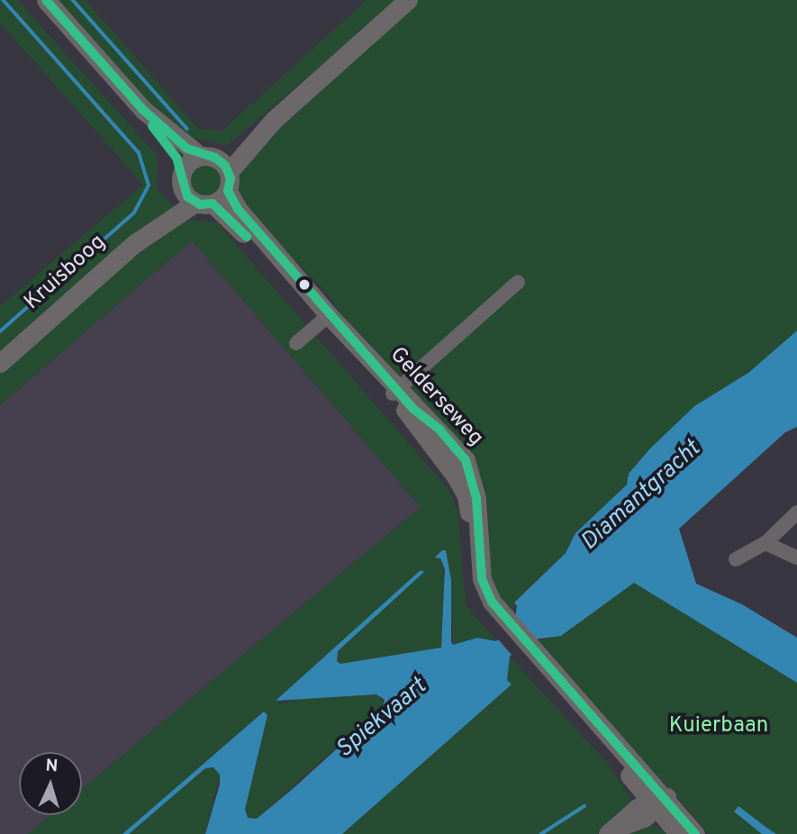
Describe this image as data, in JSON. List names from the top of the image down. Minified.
{"streets":{"street":["Kruisboog","Gelderseweg"]},"crossings":[["Kruisboog","Gelderseweg"]],"water":["Diamantgracht","Spiekvaart"],"parks":["Kuierbaan"],"north":"top"}
